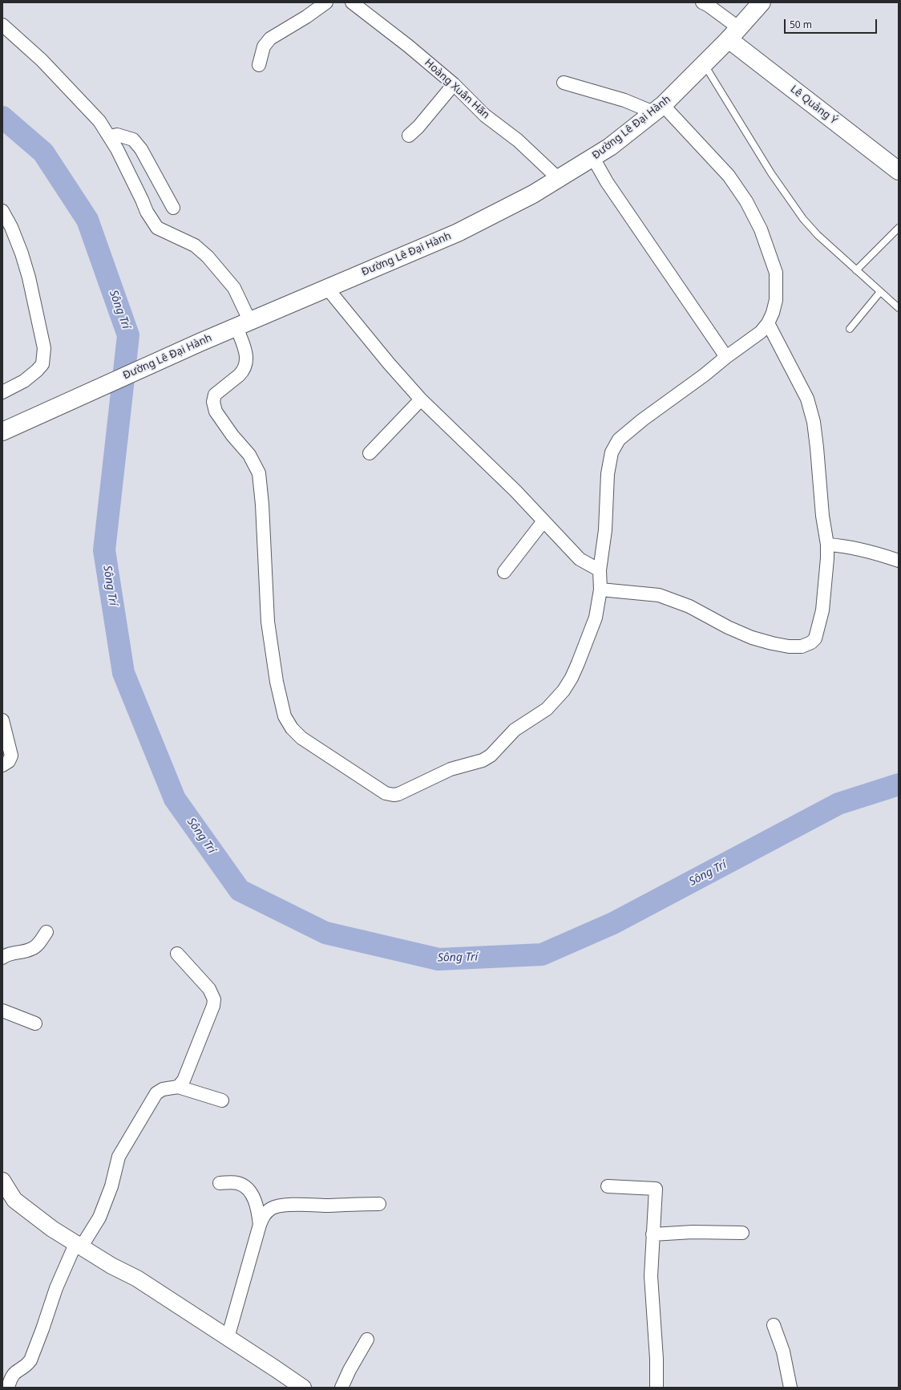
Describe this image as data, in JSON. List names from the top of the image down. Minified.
{"streets":{"main road":["Lê Quảng Ý","Đường Lê Đại Hành"],"street":["Hoàng Xuân Hãn"]},"crossings":[["Hoàng Xuân Hãn","Đường Lê Đại Hành"],["Lê Quảng Ý","Đường Lê Đại Hành"]],"water":["Sông Trí"],"scale_bar":"50 m"}
